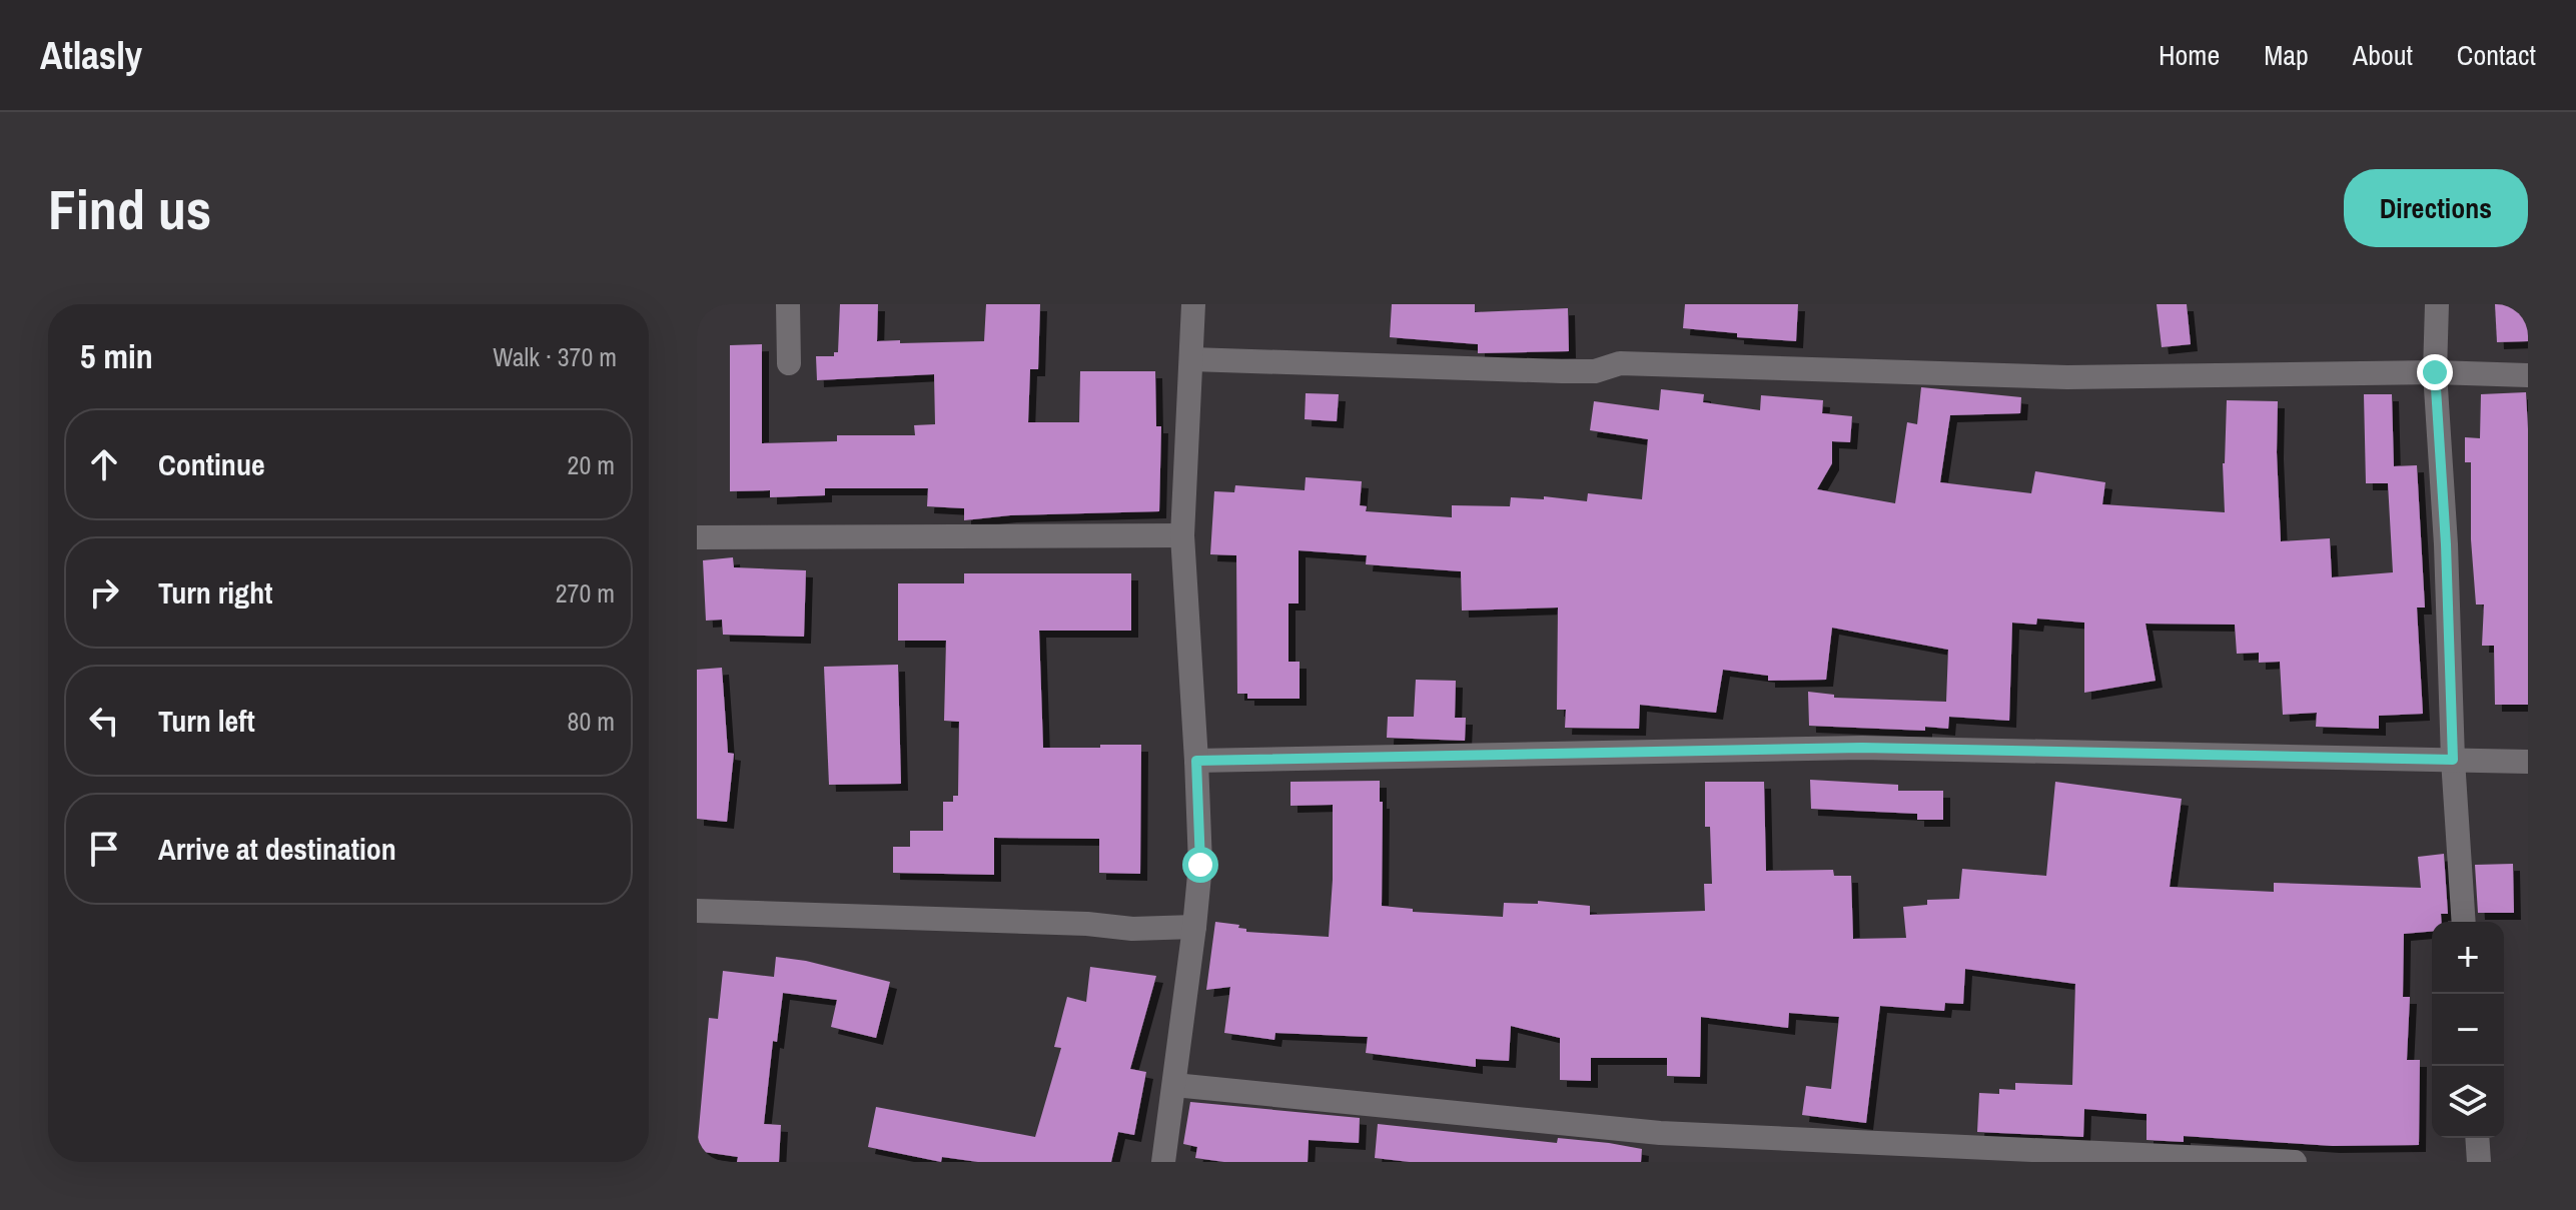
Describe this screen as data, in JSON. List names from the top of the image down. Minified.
{"page":{"header":"Atlasly","nav":["Home","Map","About","Contact"],"buttons":"Directions","title":"Find us","heading":["5 min","Walk · 370 m"],"list":[["Continue","20 m"],["Turn right","270 m"],["Turn left","80 m"],"Arrive at destination"],"map_buttons":["+","−"]}}
